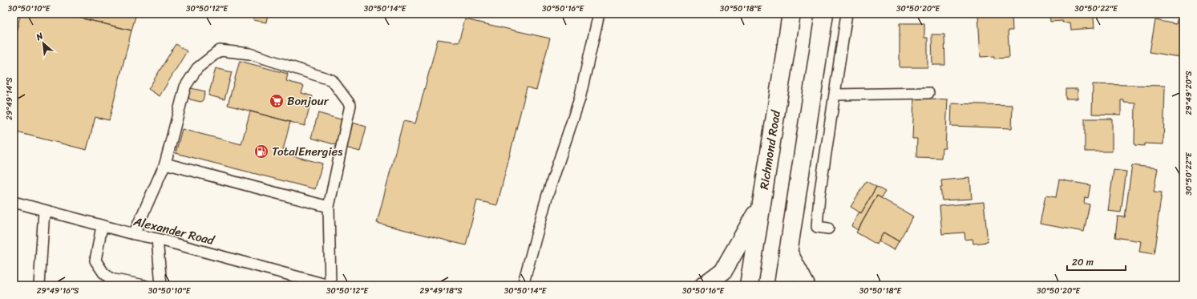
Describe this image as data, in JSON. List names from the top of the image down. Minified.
{"streets":{"highway":["Richmond Road"],"lane":["Alexander Road"]},"places":{"supermarket":["Bonjour"],"fuel station":["TotalEnergies"]},"scale_bar":"20 m","north":"top left","coordinates":["30°50'10\"E","30°50'12\"E","30°50'14\"E","30°50'16\"E","30°50'18\"E","30°50'20\"E","30°50'22\"E","29°49'20\"S","29°49'14\"S","29°49'16\"S","29°49'18\"S"]}
